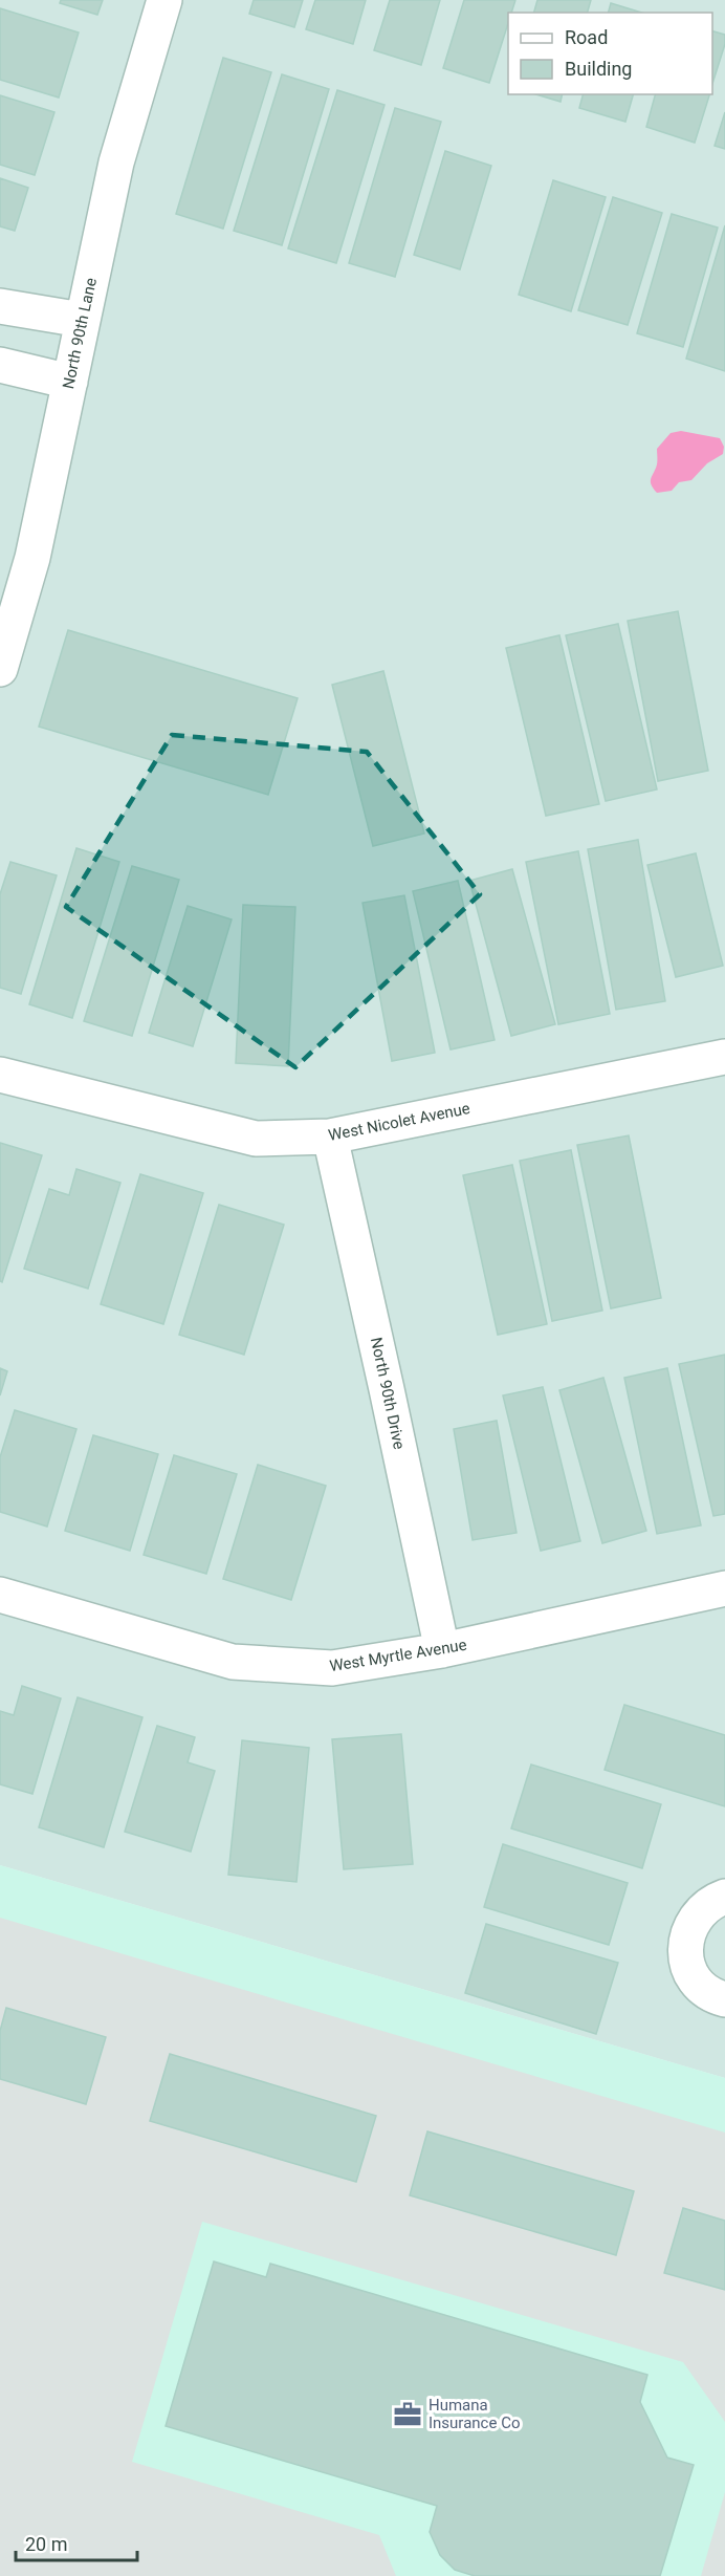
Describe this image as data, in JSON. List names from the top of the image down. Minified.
{"streets":{"street":["North 90th Lane","West Nicolet Avenue","North 90th Drive","West Myrtle Avenue"]},"crossings":[["West Nicolet Avenue","North 90th Drive"],["North 90th Drive","West Myrtle Avenue"]],"places":{"office":["Humana Insurance Co"]},"legend":["Road","Building"],"scale_bar":"20 m"}
